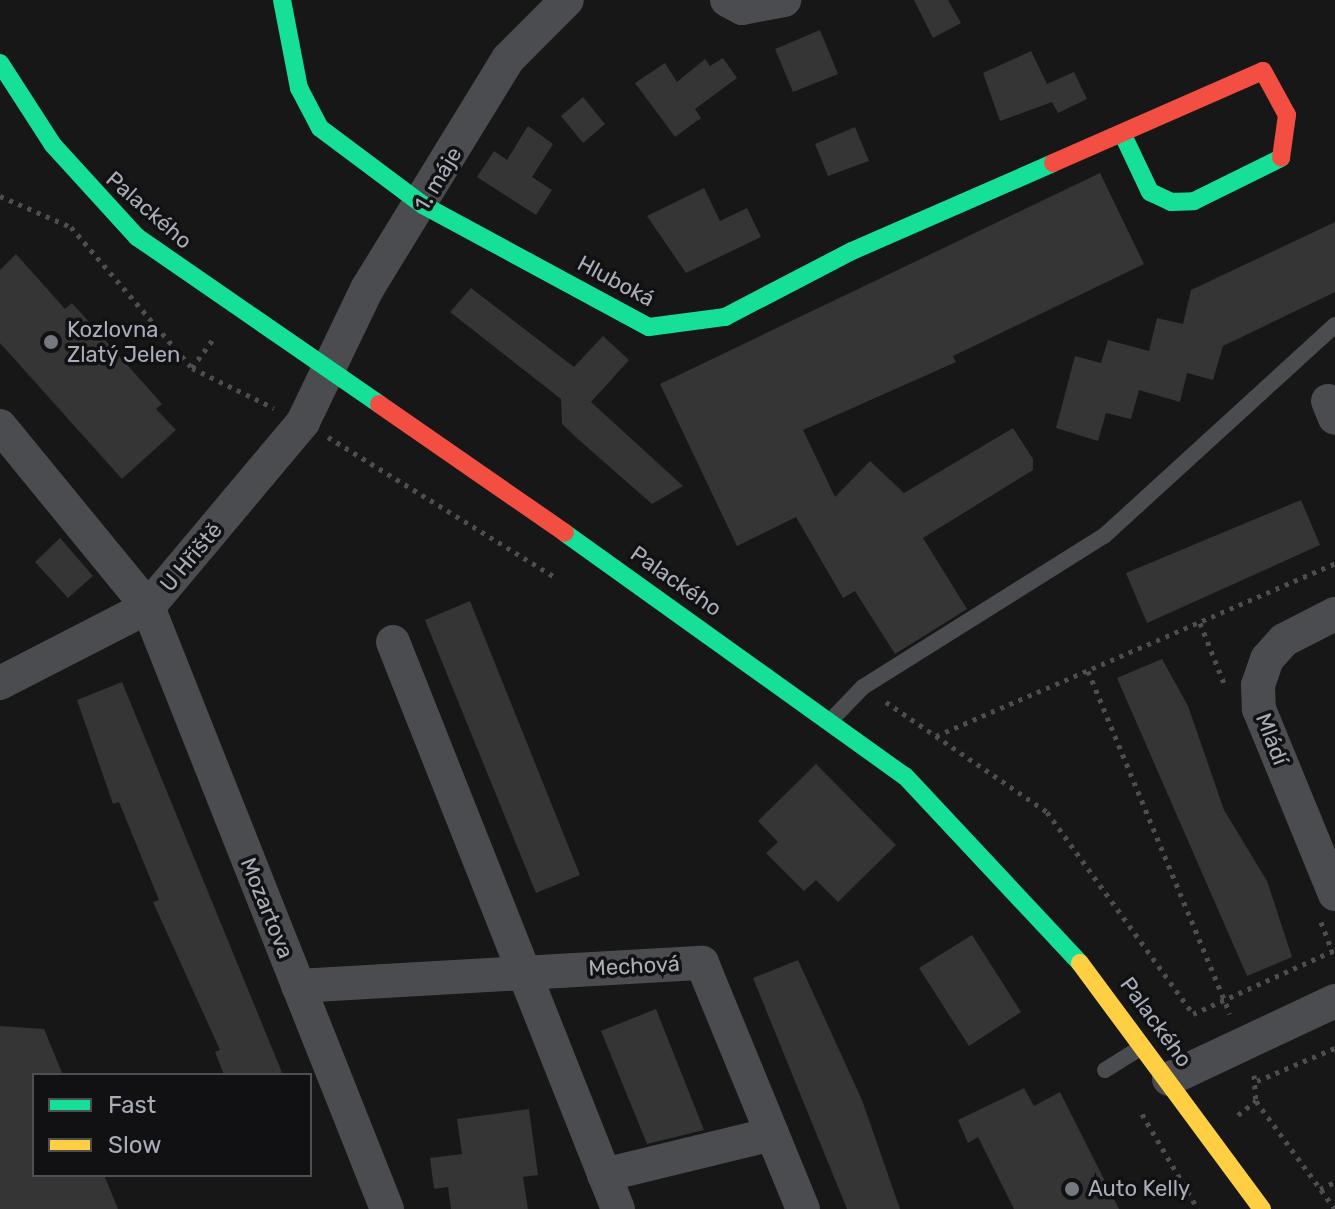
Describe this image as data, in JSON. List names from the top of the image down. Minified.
{"streets":{"street":["1. máje","Palackého","Hluboká","U Hřiště","Mládí","Mozartova","Mechová"]},"crossings":[["1. máje","Palackého"],["1. máje","Hluboká"],["1. máje","U Hřiště"],["Palackého","U Hřiště"],["U Hřiště","Mozartova"],["Mozartova","Mechová"]],"places":["Kozlovna Zlatý Jelen","Auto Kelly"],"legend":["Fast","Slow"]}
